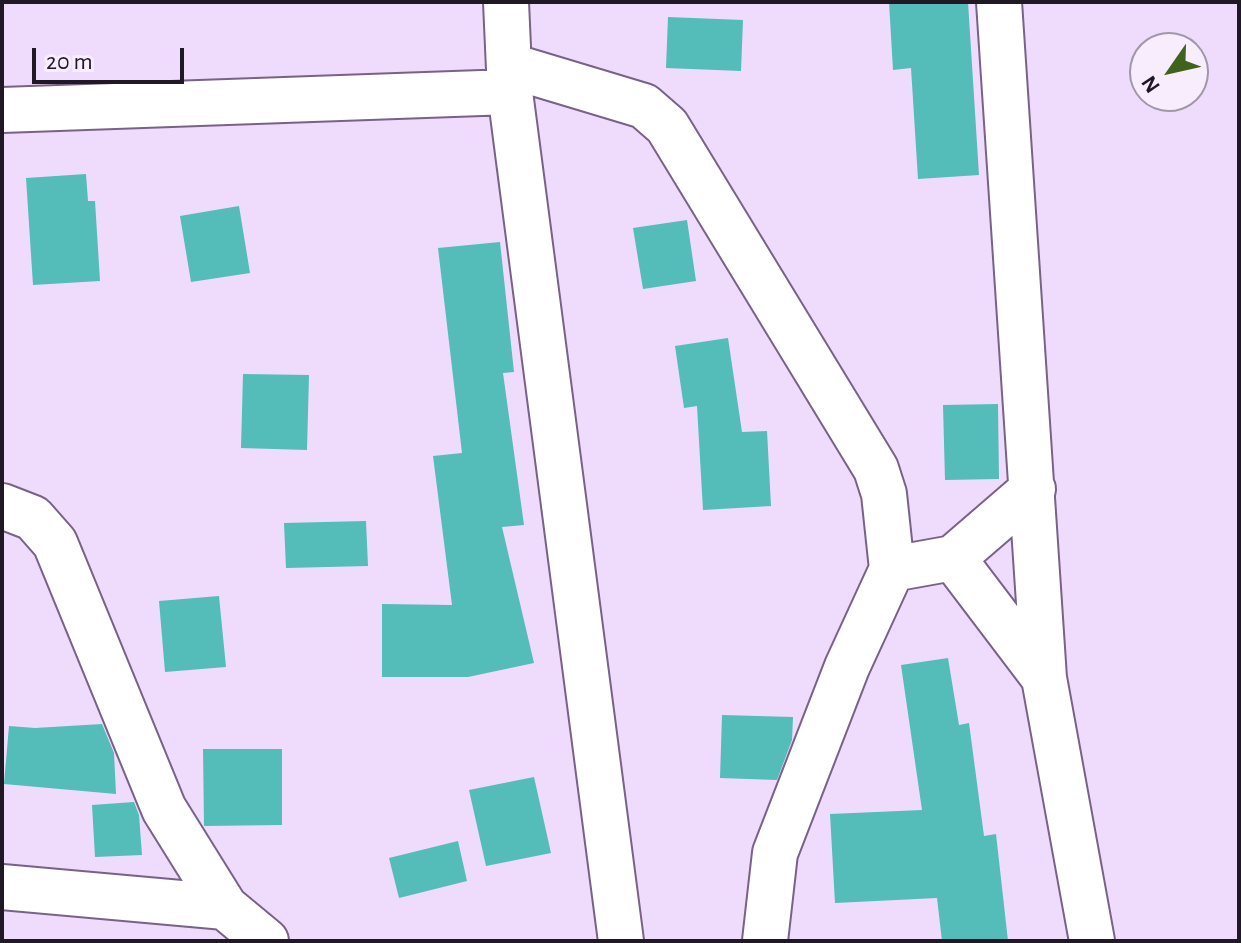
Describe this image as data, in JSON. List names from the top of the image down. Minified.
{"scale_bar":"20 m","north":"bottom left"}
